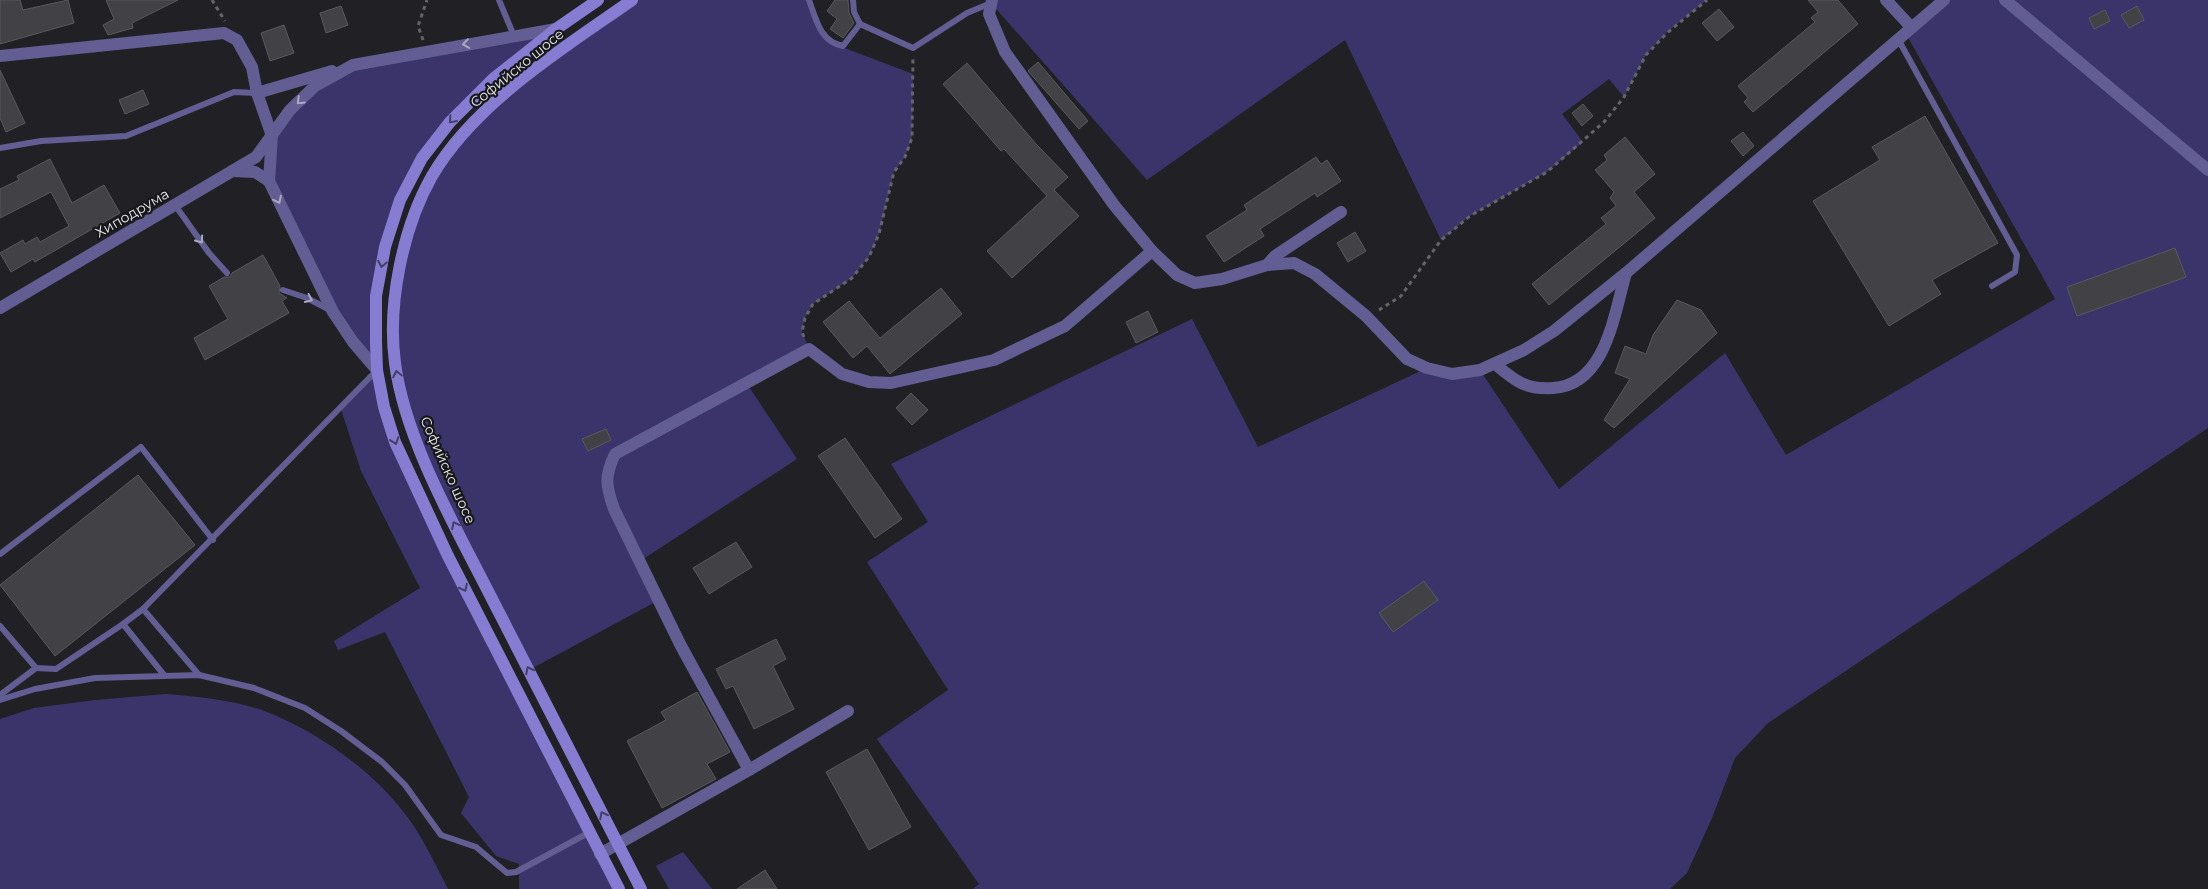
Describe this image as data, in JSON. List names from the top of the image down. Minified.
{"streets":{"main road":["Софийско шосе"],"street":["Хиподрума"]}}
